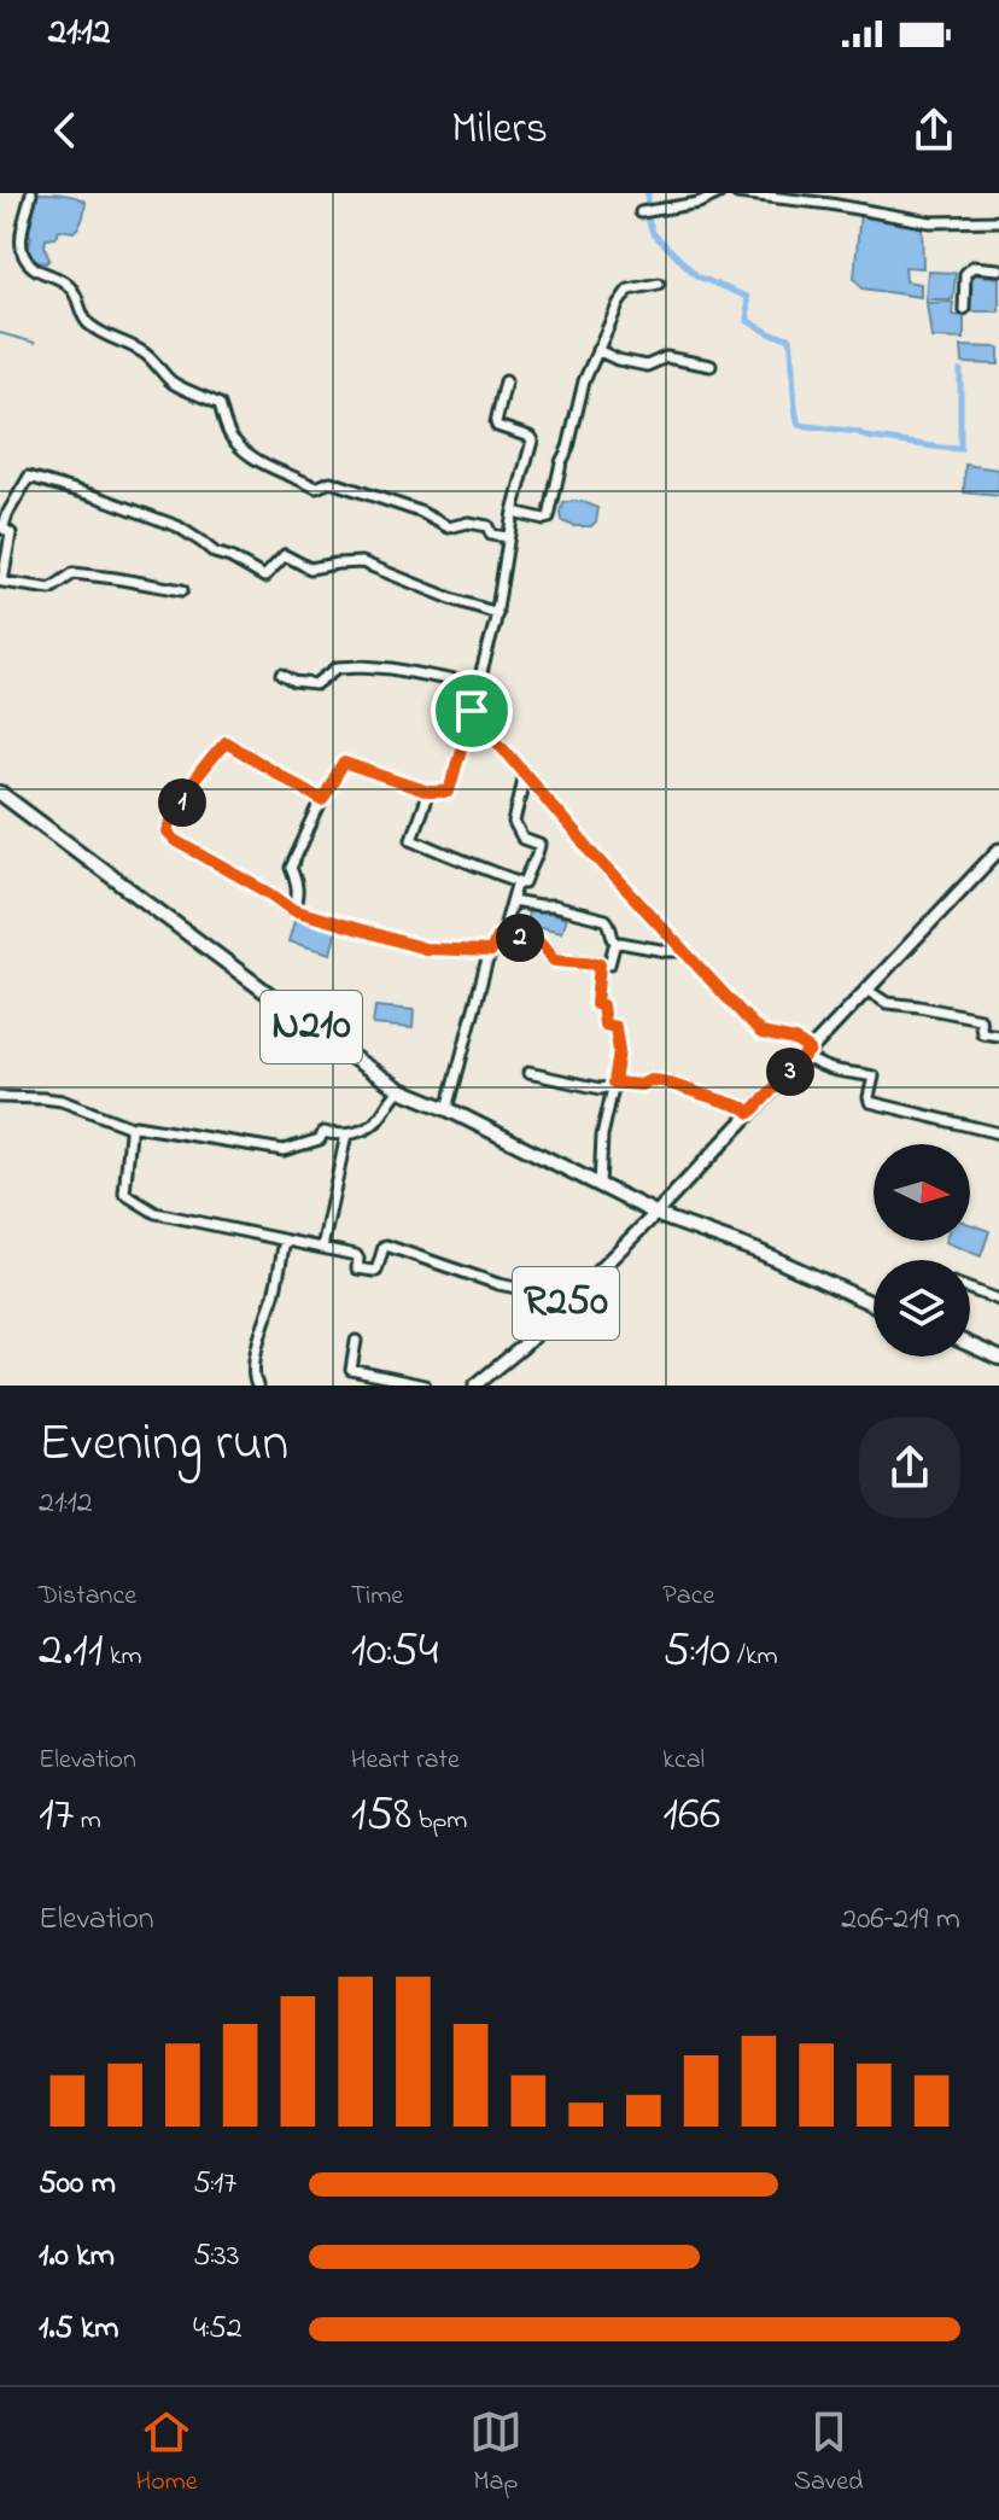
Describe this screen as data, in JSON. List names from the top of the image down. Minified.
{"streets":{"highway":["N210"],"main road":["R250"]},"crossings":[["N210","R250"]],"north":"right","page":{"status":"21:12","header":"Milers","pins":["1","2","3"],"heading":["Evening run","21:12"],"stats":[["Distance","2.11 km"],["Time","10:54"],["Pace","5:10 /km"],["Elevation","17 m"],["Heart rate","158 bpm"],["kcal","166"]],"chart":["Elevation","206–219 m"],"list":[{"name":"500 m","note":"5:17"},{"name":"1.0 km","note":"5:33"},{"name":"1.5 km","note":"4:52"}],"tabs":["Home","Map","Saved"]}}
